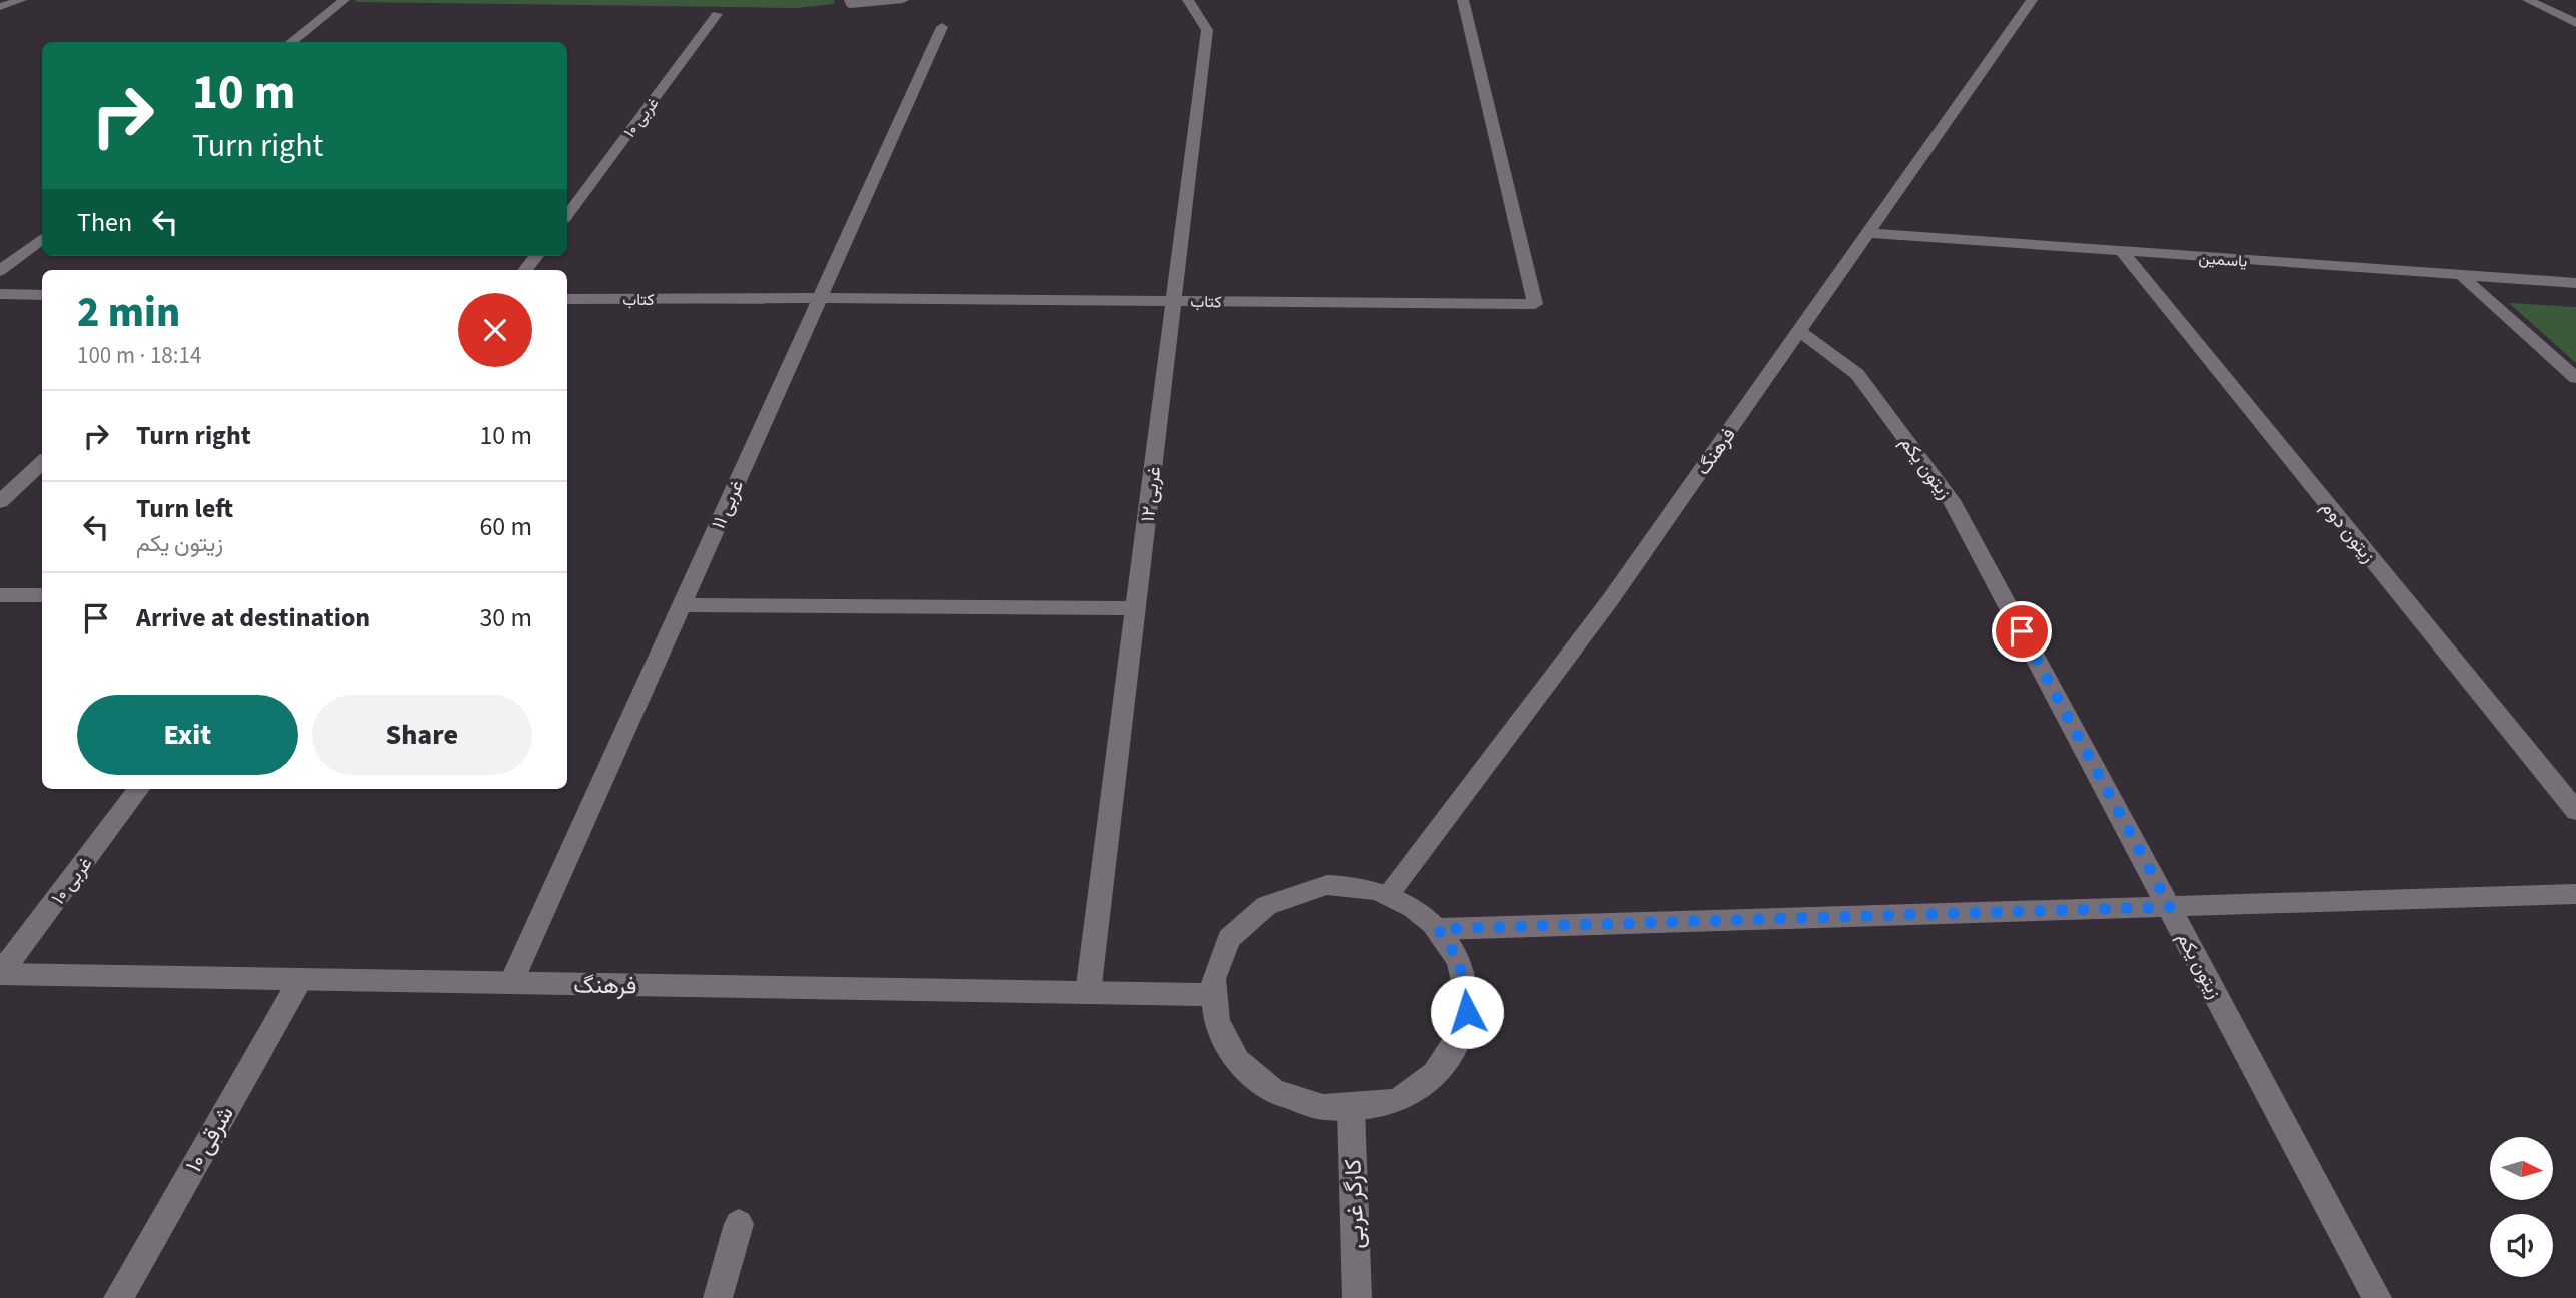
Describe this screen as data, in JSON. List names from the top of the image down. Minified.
{"streets":{"street":["غربی ۱۰","یاسمین","کتاب","فرهنگ","زیتون یکم","غربی ۱۲","غربی ۱۱","زیتون دوم","شرقی ۱۰","کارگر غربی"]},"crossings":[["غربی ۱۰","فرهنگ"],["یاسمین","فرهنگ"],["یاسمین","زیتون دوم"],["کتاب","غربی ۱۲"],["کتاب","غربی ۱۱"],["فرهنگ","زیتون یکم"],["فرهنگ","غربی ۱۲"],["فرهنگ","غربی ۱۱"],["فرهنگ","شرقی ۱۰"],["فرهنگ","کارگر غربی"]],"north":"right","page":{"turn":["10 m","Turn right"],"then":"Then","heading":["2 min","100 m · 18:14"],"list":[{"name":"Turn right","value":"10 m"},{"name":"Turn left","note":"زیتون یکم","value":"60 m"},{"name":"Arrive at destination","value":"30 m"}],"buttons":["Exit","Share"]}}
